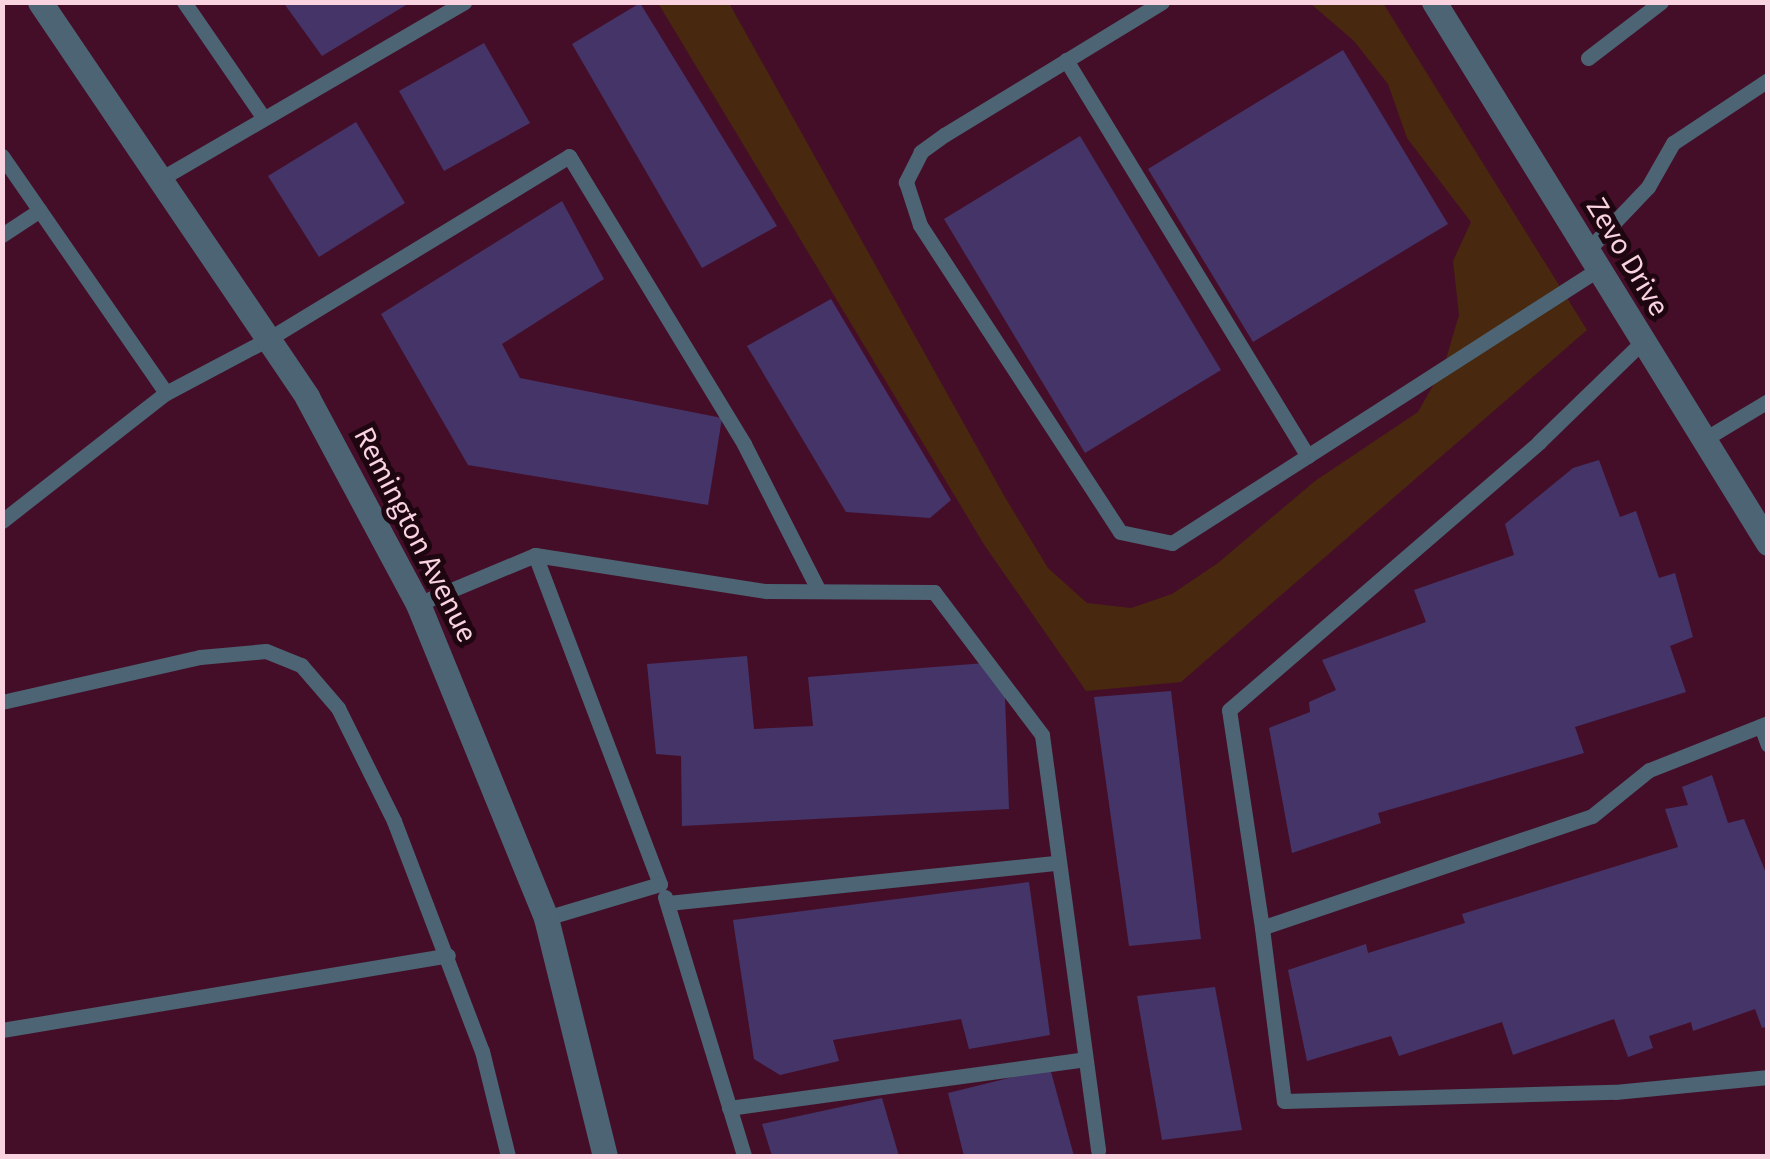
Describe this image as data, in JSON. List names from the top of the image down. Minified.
{"streets":{"street":["Zevo Drive","Remington Avenue"]}}
